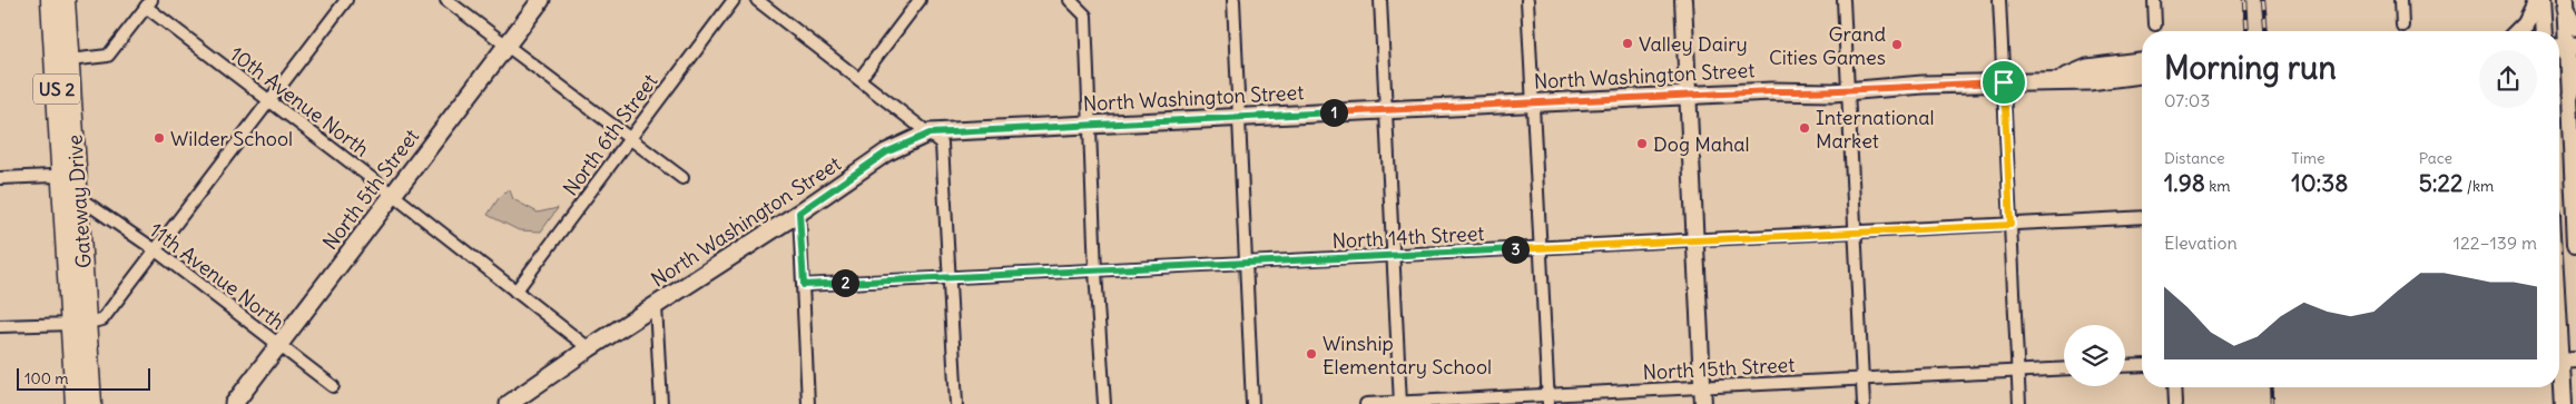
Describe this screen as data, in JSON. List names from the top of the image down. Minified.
{"streets":{"highway":["US 2","Gateway Drive"],"main road":["North Washington Street","North 5th Street"],"street":["10th Avenue North","North 6th Street","North 14th Street","11th Avenue North","North 15th Street"]},"crossings":[["North Washington Street","10th Avenue North"],["10th Avenue North","North 6th Street"],["10th Avenue North","North 5th Street"],["North 5th Street","11th Avenue North"],["Gateway Drive","11th Avenue North"]],"places":["Valley Dairy","Grand Cities Games","International Market","Wilder School","Dog Mahal","Winship Elementary School"],"scale_bar":"100 m","page":{"heading":["Morning run","07:03"],"pins":["1","3","2"],"stats":[["Distance","1.98 km"],["Time","10:38"],["Pace","5:22 /km"]],"chart":["Elevation","122–139 m"],"scale":"100 m"}}
